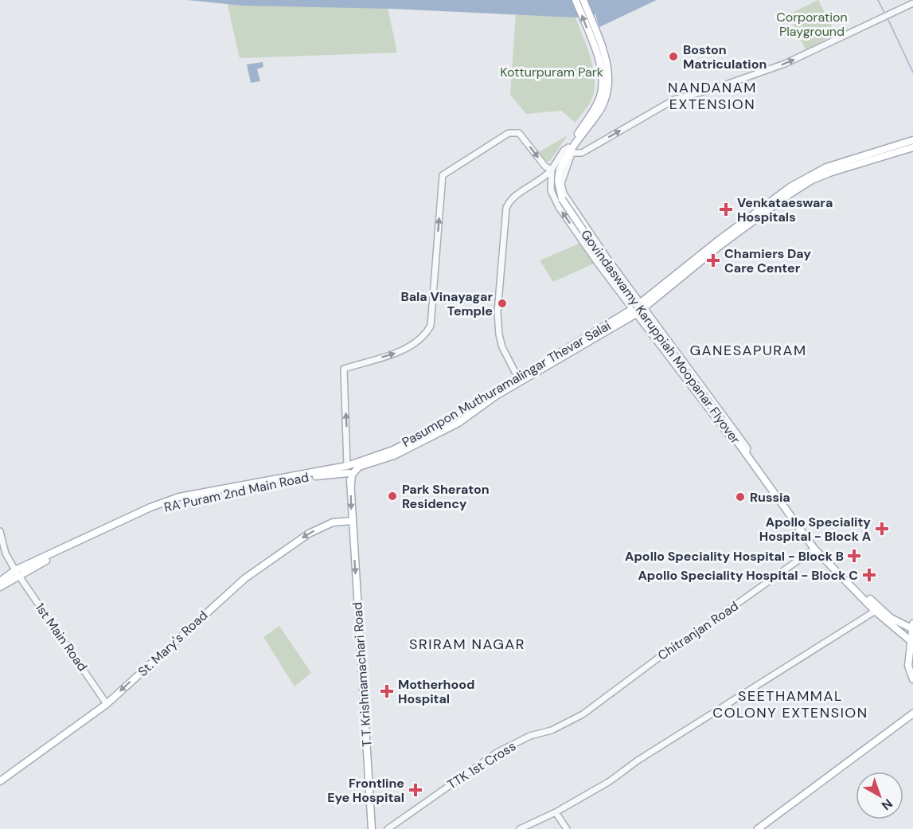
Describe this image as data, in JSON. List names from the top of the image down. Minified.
{"streets":{"main road":["Govindaswamy Karuppiah Moopanar Flyover","Pasumpon Muthuramalingar Thevar Salai","St. Mary's Road","T T Krishnamachari Road"],"street":["Chitranjan Road","1st Main Road","TTK 1st Cross"]},"crossings":[["Pasumpon Muthuramalingar Thevar Salai","1st Main Road"],["Pasumpon Muthuramalingar Thevar Salai","T T Krishnamachari Road"],["Chitranjan Road","TTK 1st Cross"],["1st Main Road","St. Mary's Road"],["St. Mary's Road","T T Krishnamachari Road"]],"one_way":["St. Mary's Road","T T Krishnamachari Road"],"districts":["NANDANAM EXTENSION","GANESAPURAM","SRIRAM NAGAR","SEETHAMMAL COLONY EXTENSION"],"parks":["Corporation Playground","Kotturpuram Park"],"places":{"other":["Boston Matriculation","Bala Vinayagar Temple","Park Sheraton Residency","Russia"],"health":["Venkataeswara Hospitals","Chamiers Day Care Center","Apollo Speciality Hospital - Block A","Apollo Speciality Hospital - Block B","Apollo Speciality Hospital - Block C","Motherhood Hospital","Frontline Eye Hospital"]},"north":"bottom right"}
